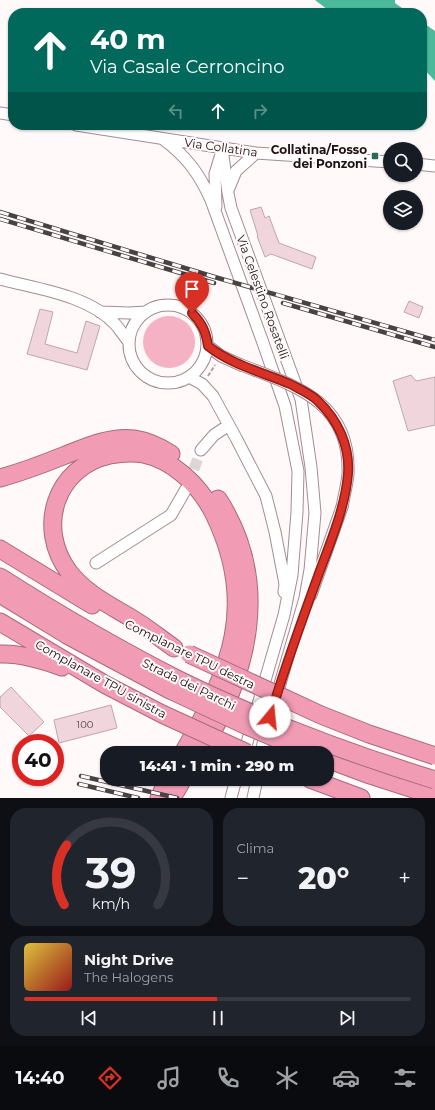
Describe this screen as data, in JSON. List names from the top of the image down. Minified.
{"streets":{"highway":["Complanare TPU destra","Complanare TPU sinistra","Strada dei Parchi"],"street":["Via Collatina","Via Celestino Rosatelli"]},"crossings":[["Via Collatina","Via Celestino Rosatelli"]],"places":{"transit":["Collatina/Fosso dei Ponzoni"]},"house_numbers":["100"],"page":{"turn":["40 m","Via Casale Cerroncino"],"limit":"40","trip":"14:41 · 1 min · 290 m","tile":"Clima","heat":["−","20°","+"],"song":["Night Drive","The Halogens"],"tabs":"14:40","gauge":["39","km/h"]}}
